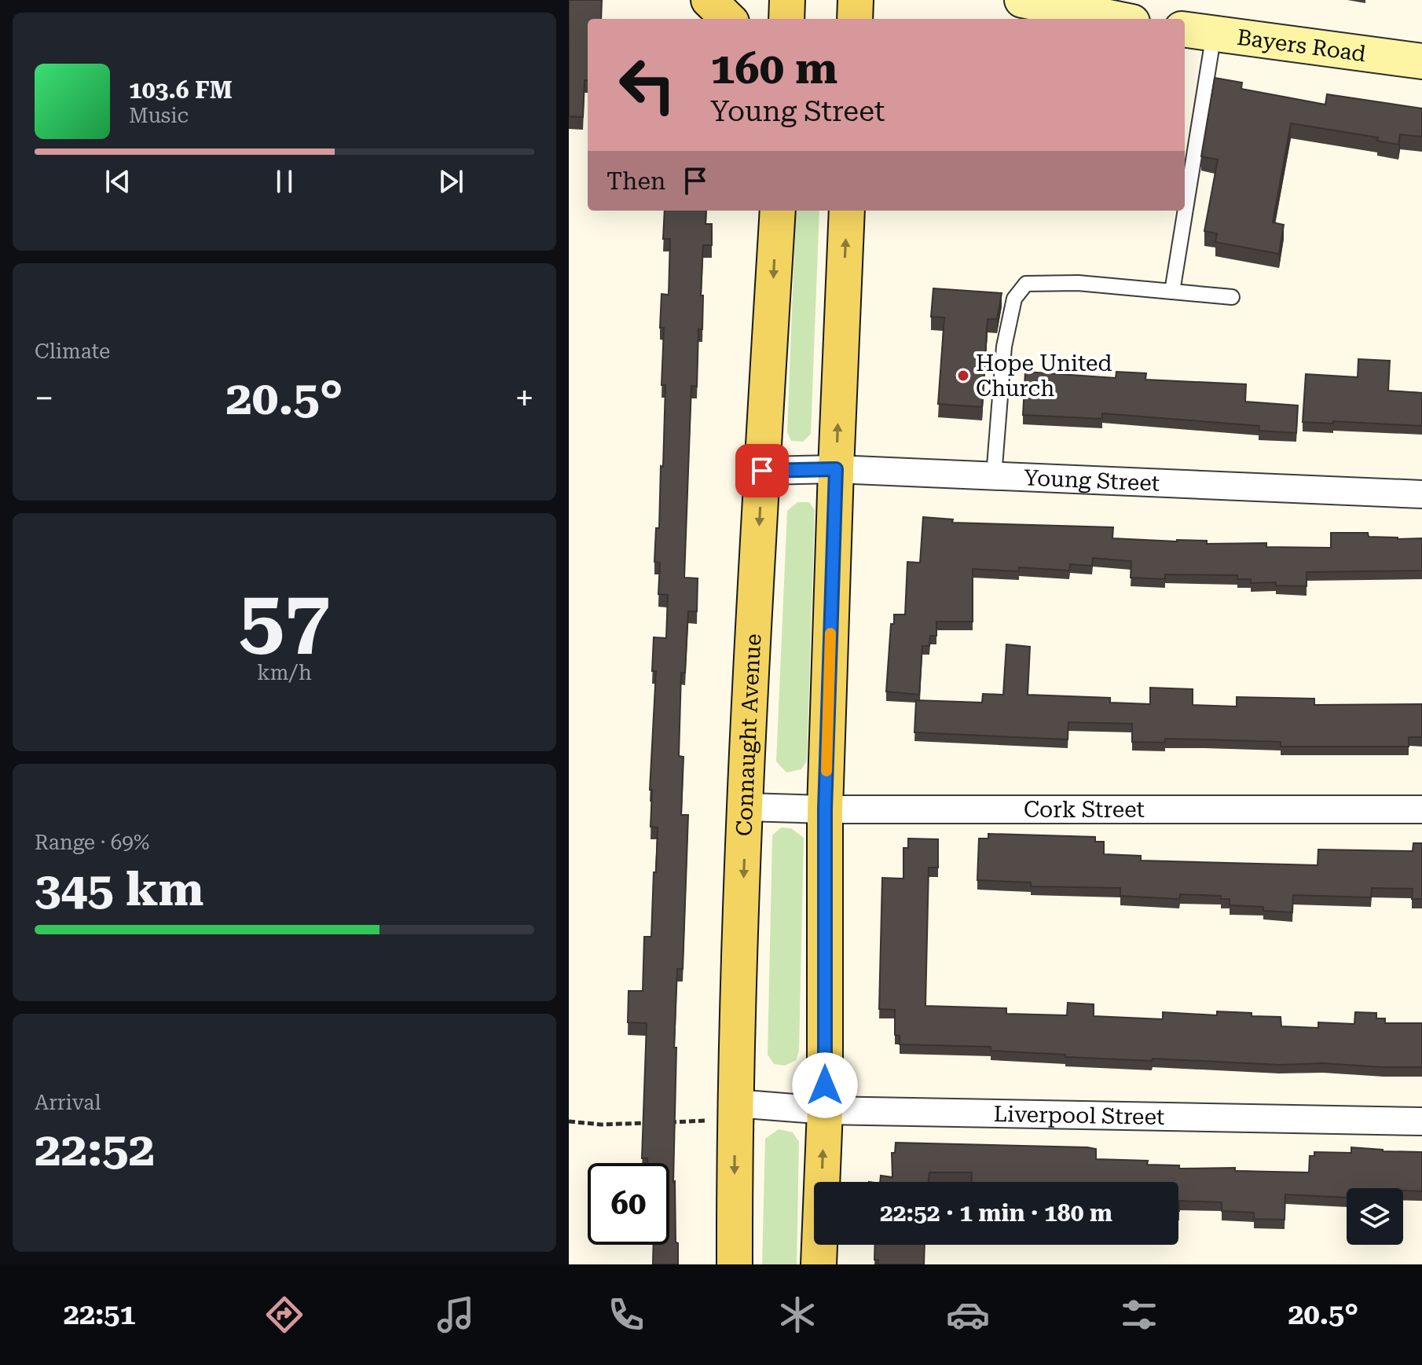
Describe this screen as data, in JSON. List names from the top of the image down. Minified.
{"streets":{"main road":["Bayers Road","Connaught Avenue"],"street":["Young Street","Cork Street","Liverpool Street"]},"crossings":[["Young Street","Connaught Avenue"],["Connaught Avenue","Cork Street"],["Connaught Avenue","Liverpool Street"]],"places":["Hope United Church"],"page":{"turn":["160 m","Young Street"],"song":["103.6 FM","Music"],"then":"Then","tile":["Climate",["57","km/h"],["Range · 69%","345 km"],["Arrival","22:52"]],"heat":["−","20.5°","+"],"limit":"60","trip":"22:52 · 1 min · 180 m","tabs":["22:51","20.5°"]}}
